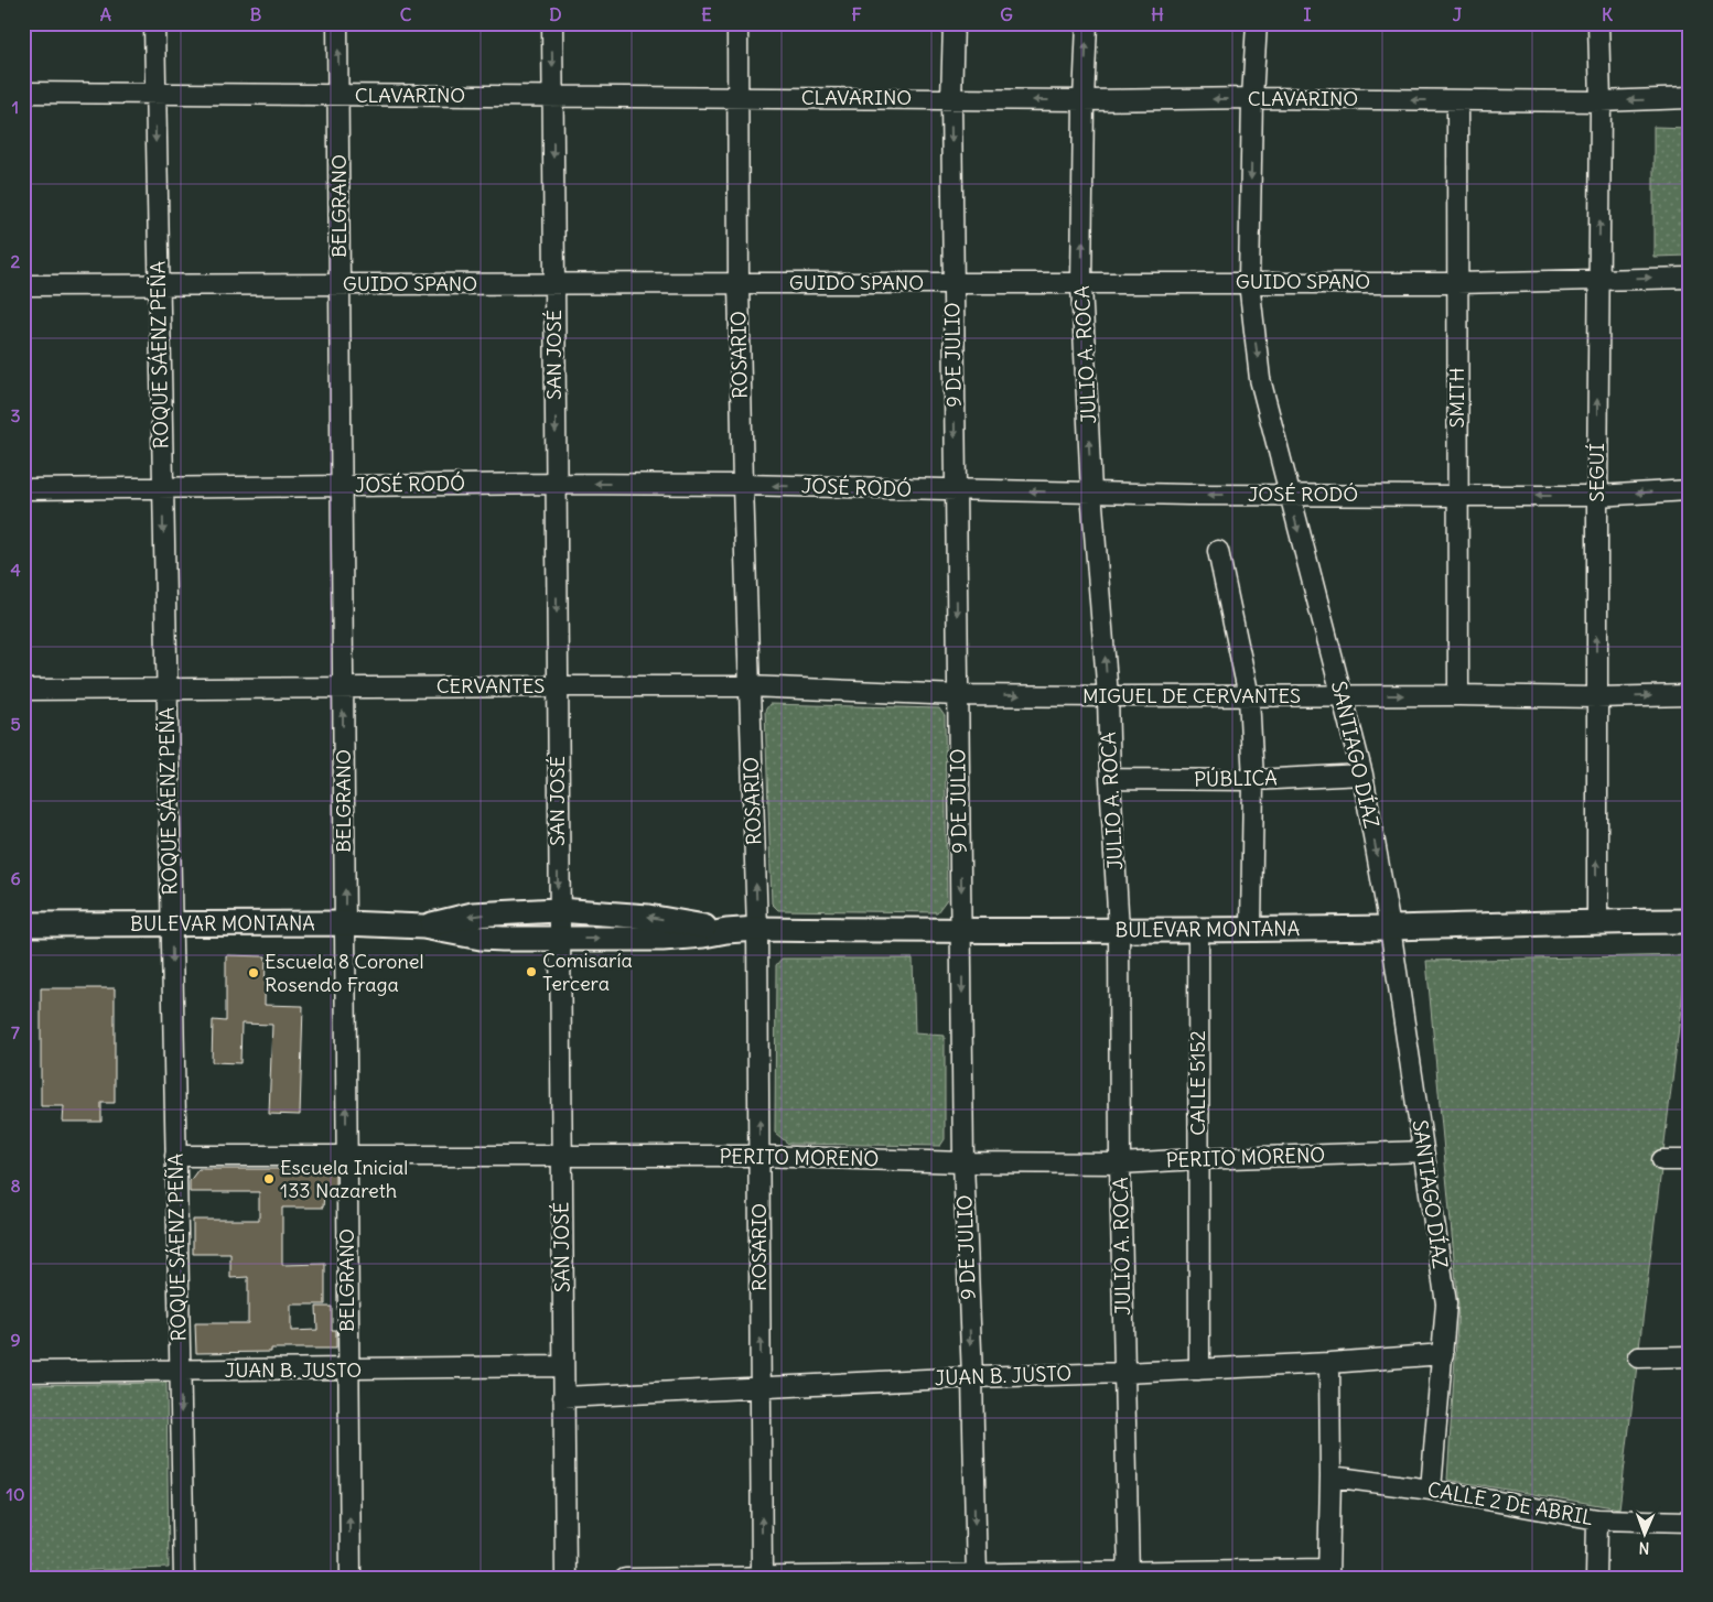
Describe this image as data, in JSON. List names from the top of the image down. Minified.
{"streets":{"main road":["BULEVAR MONTANA"],"street":["CLAVARINO","BELGRANO","GUIDO SPANO","ROQUE SÁENZ PEÑA","SAN JOSÉ","ROSARIO","9 DE JULIO","JULIO A. ROCA","SMITH","SEGUÍ","JOSÉ RODÓ","CERVANTES","MIGUEL DE CERVANTES","SANTIAGO DÍAZ","PÚBLICA","CALLE 5152","PERITO MORENO","JUAN B. JUSTO","CALLE 2 DE ABRIL"]},"crossings":[["CLAVARINO","BELGRANO"],["CLAVARINO","ROQUE SÁENZ PEÑA"],["CLAVARINO","SAN JOSÉ"],["CLAVARINO","ROSARIO"],["CLAVARINO","9 DE JULIO"],["CLAVARINO","JULIO A. ROCA"],["CLAVARINO","SMITH"],["CLAVARINO","SEGUÍ"],["CLAVARINO","SANTIAGO DÍAZ"],["BELGRANO","GUIDO SPANO"],["BELGRANO","JOSÉ RODÓ"],["BELGRANO","CERVANTES"],["BELGRANO","BULEVAR MONTANA"],["BELGRANO","PERITO MORENO"],["BELGRANO","JUAN B. JUSTO"],["GUIDO SPANO","ROQUE SÁENZ PEÑA"],["GUIDO SPANO","SAN JOSÉ"],["GUIDO SPANO","ROSARIO"],["GUIDO SPANO","9 DE JULIO"],["GUIDO SPANO","JULIO A. ROCA"],["GUIDO SPANO","SMITH"],["GUIDO SPANO","SEGUÍ"],["GUIDO SPANO","SANTIAGO DÍAZ"],["ROQUE SÁENZ PEÑA","JOSÉ RODÓ"],["ROQUE SÁENZ PEÑA","CERVANTES"],["ROQUE SÁENZ PEÑA","BULEVAR MONTANA"],["ROQUE SÁENZ PEÑA","PERITO MORENO"],["ROQUE SÁENZ PEÑA","JUAN B. JUSTO"],["SAN JOSÉ","JOSÉ RODÓ"],["SAN JOSÉ","CERVANTES"],["SAN JOSÉ","BULEVAR MONTANA"],["SAN JOSÉ","PERITO MORENO"],["SAN JOSÉ","JUAN B. JUSTO"],["ROSARIO","JOSÉ RODÓ"],["ROSARIO","CERVANTES"],["ROSARIO","BULEVAR MONTANA"],["ROSARIO","PERITO MORENO"],["ROSARIO","JUAN B. JUSTO"],["9 DE JULIO","JOSÉ RODÓ"],["9 DE JULIO","CERVANTES"],["9 DE JULIO","MIGUEL DE CERVANTES"],["9 DE JULIO","BULEVAR MONTANA"],["9 DE JULIO","PERITO MORENO"],["9 DE JULIO","JUAN B. JUSTO"],["JULIO A. ROCA","JOSÉ RODÓ"],["JULIO A. ROCA","MIGUEL DE CERVANTES"],["JULIO A. ROCA","PÚBLICA"],["JULIO A. ROCA","BULEVAR MONTANA"],["JULIO A. ROCA","PERITO MORENO"],["JULIO A. ROCA","JUAN B. JUSTO"],["SMITH","JOSÉ RODÓ"],["SMITH","MIGUEL DE CERVANTES"],["SEGUÍ","JOSÉ RODÓ"],["SEGUÍ","MIGUEL DE CERVANTES"],["SEGUÍ","BULEVAR MONTANA"],["JOSÉ RODÓ","SANTIAGO DÍAZ"],["CERVANTES","MIGUEL DE CERVANTES"],["MIGUEL DE CERVANTES","SANTIAGO DÍAZ"],["SANTIAGO DÍAZ","PÚBLICA"],["SANTIAGO DÍAZ","BULEVAR MONTANA"],["SANTIAGO DÍAZ","PERITO MORENO"],["SANTIAGO DÍAZ","JUAN B. JUSTO"],["SANTIAGO DÍAZ","CALLE 2 DE ABRIL"],["BULEVAR MONTANA","CALLE 5152"],["CALLE 5152","PERITO MORENO"],["CALLE 5152","JUAN B. JUSTO"]],"one_way":["CLAVARINO","BELGRANO","ROQUE SÁENZ PEÑA","SAN JOSÉ","ROSARIO","9 DE JULIO","JULIO A. ROCA","SEGUÍ","JOSÉ RODÓ","MIGUEL DE CERVANTES"],"places":["Comisaría Tercera","Escuela 8 Coronel Rosendo Fraga","Escuela Inicial 133 Nazareth"],"north":"bottom","grid":{"columns":["A","B","C","D","E","F","G","H","I","J","K"],"rows":["1","2","3","4","5","6","7","8","9","10"]}}
